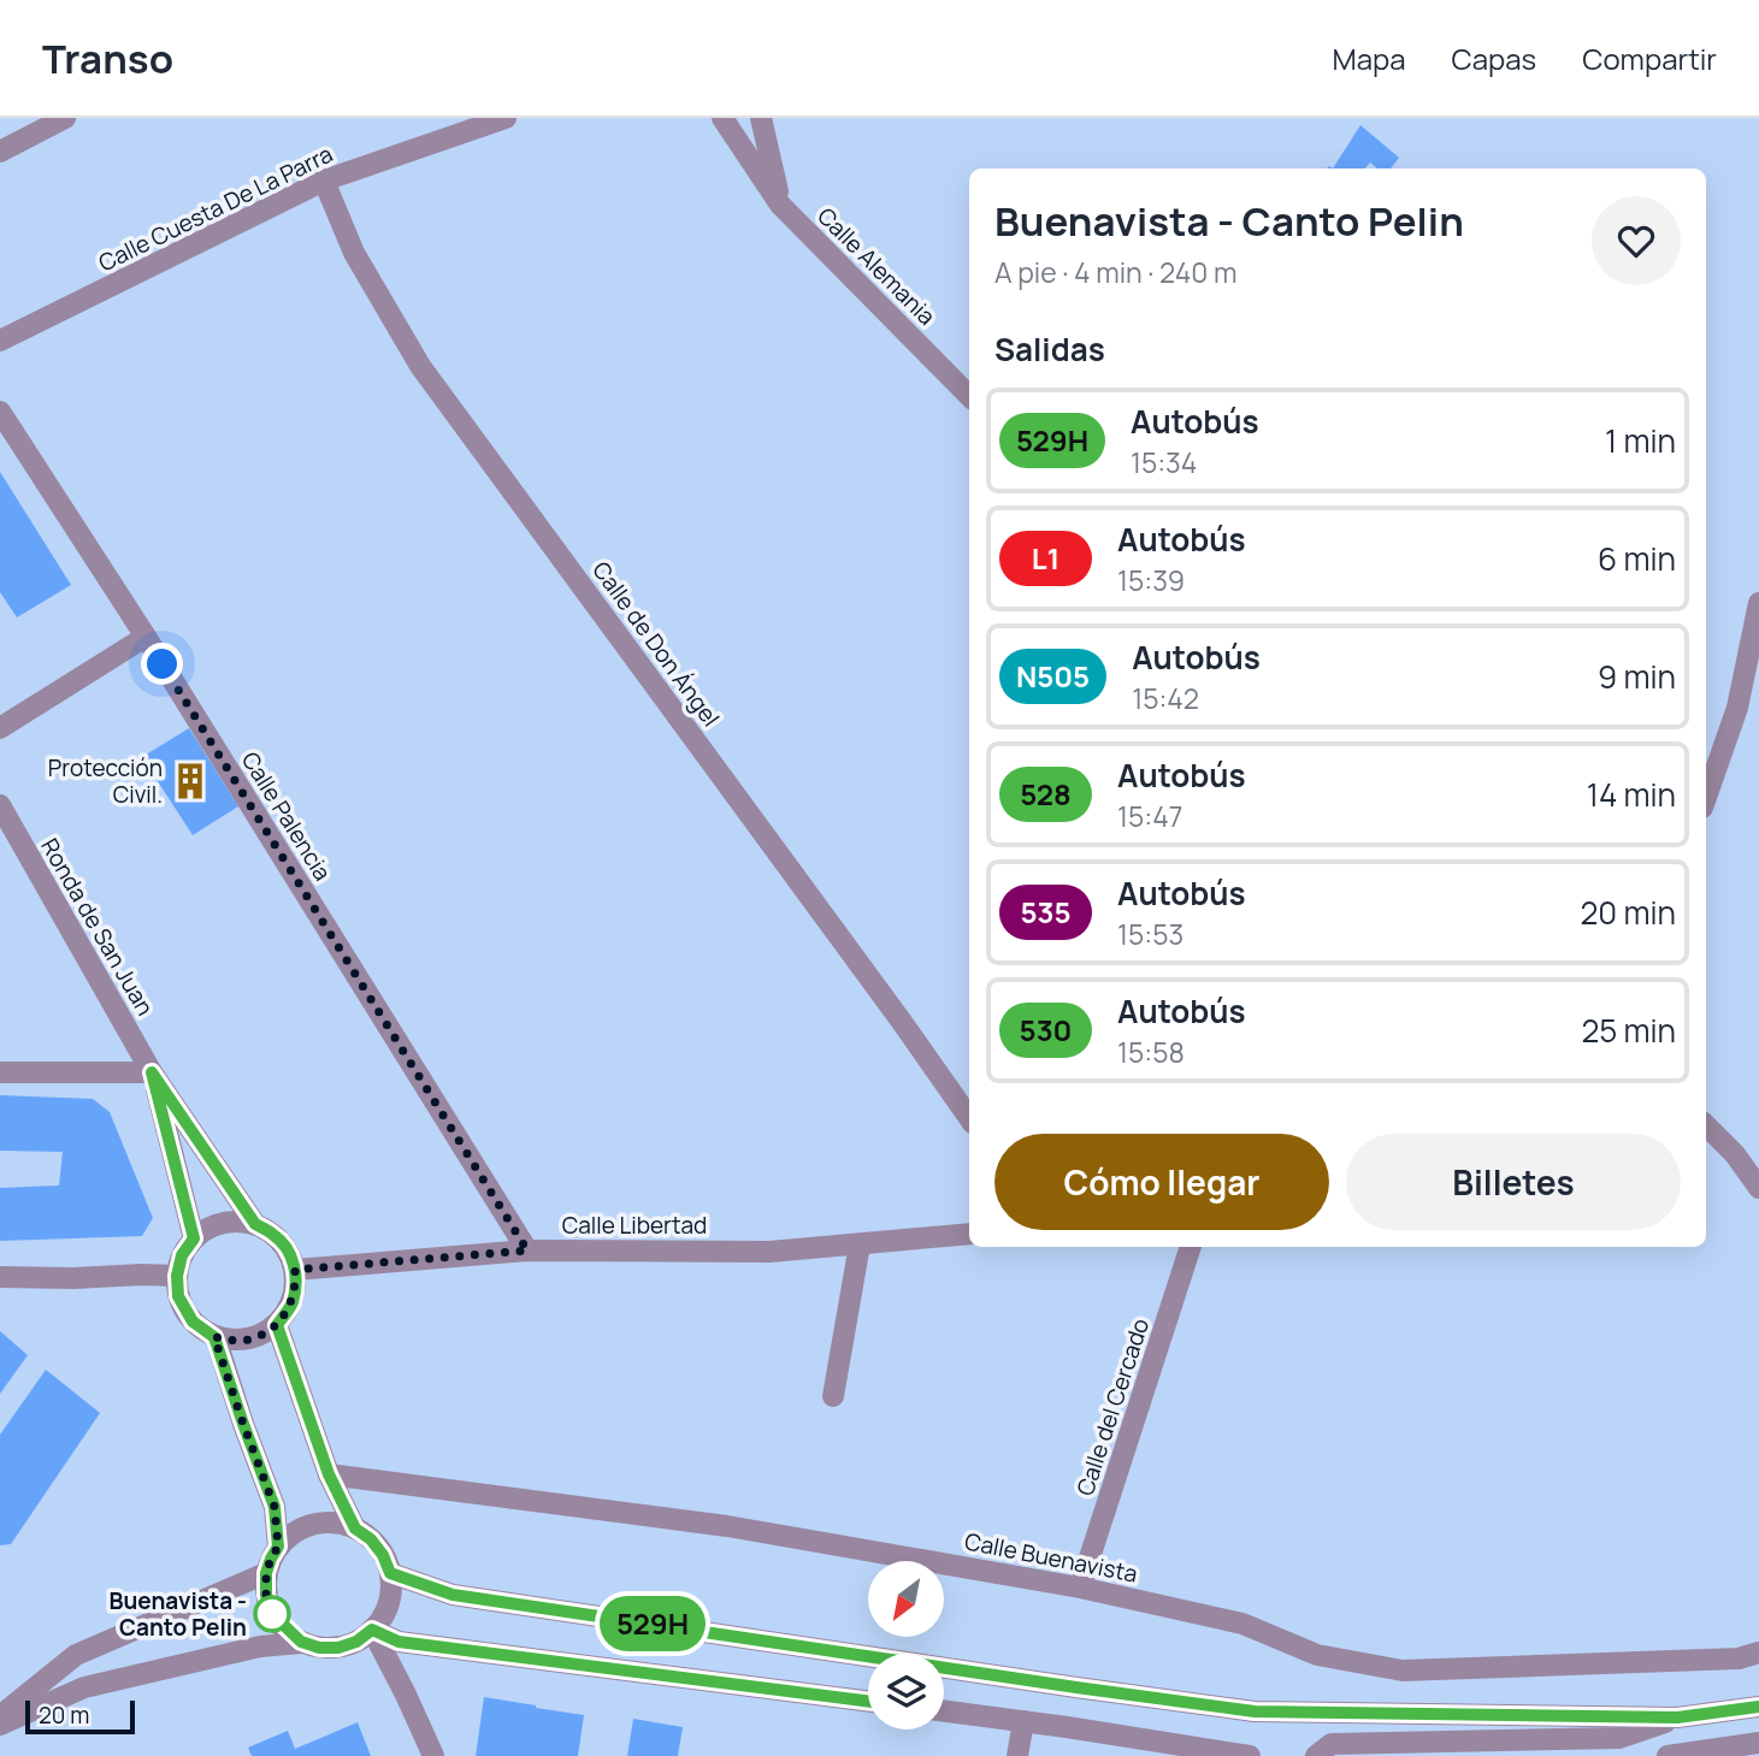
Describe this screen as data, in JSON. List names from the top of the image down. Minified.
{"streets":{"street":["Calle Cuesta De La Parra","Calle Alemania","Calle de Don Ángel","Calle Palencia","Ronda de San Juan","Calle Libertad","Calle del Cercado","Calle Buenavista"]},"crossings":[["Calle Cuesta De La Parra","Calle de Don Ángel"],["Calle Palencia","Calle Libertad"],["Ronda de San Juan","Calle Libertad"],["Calle del Cercado","Calle Buenavista"]],"places":{"building":["Protección Civil."],"other":["Buenavista - Canto Pelin"]},"lines":["bus line 529H"],"scale_bar":"20 m","north":"bottom left","page":{"header":"Transo","nav":["Mapa","Capas","Compartir"],"on_map":"529H","heading":[["Buenavista - Canto Pelin","A pie · 4 min · 240 m"],"Salidas"],"list":[{"mark":"529H","name":"Autobús","note":"15:34","value":"1 min"},{"mark":"L1","name":"Autobús","note":"15:39","value":"6 min"},{"mark":"N505","name":"Autobús","note":"15:42","value":"9 min"},{"mark":"528","name":"Autobús","note":"15:47","value":"14 min"},{"mark":"535","name":"Autobús","note":"15:53","value":"20 min"},{"mark":"530","name":"Autobús","note":"15:58","value":"25 min"}],"buttons":["Cómo llegar","Billetes"],"scale":"20 m"}}
